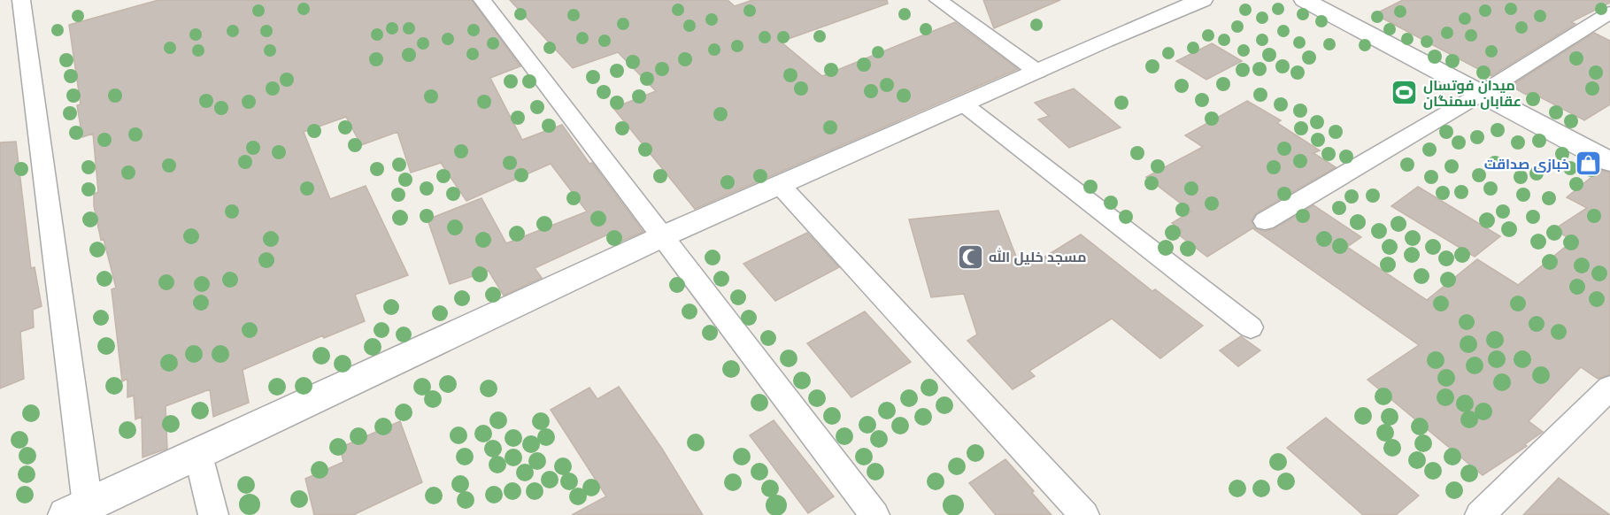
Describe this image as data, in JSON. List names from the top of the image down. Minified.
{"places":{"sports":["میدان فوتسال عقابان سمنگان"],"shop":["خبازی صداقت"],"mosque":["مسجد خلیل الله"]}}
